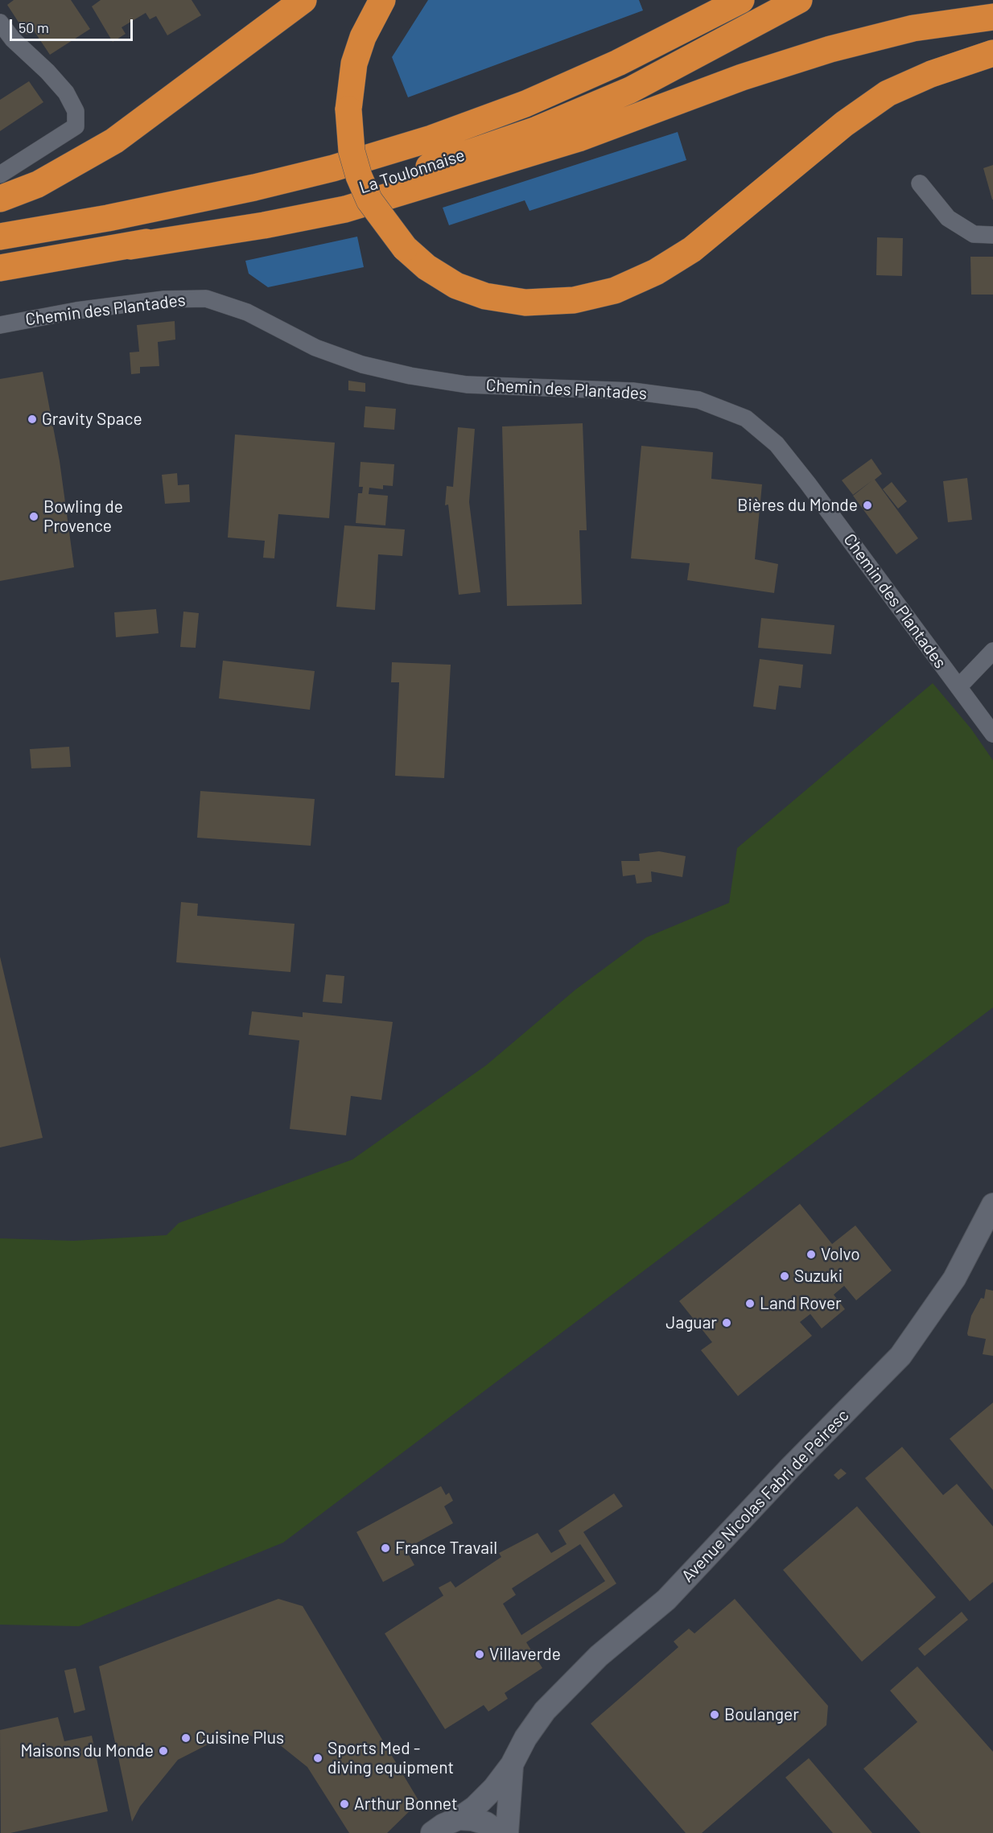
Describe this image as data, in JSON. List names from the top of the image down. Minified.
{"streets":{"highway":["La Toulonnaise"],"street":["Chemin des Plantades","Avenue Nicolas Fabri de Peiresc"]},"places":["Gravity Space","Bières du Monde","Bowling de Provence","Volvo","Suzuki","Land Rover","Jaguar","France Travail","Villaverde","Boulanger","Cuisine Plus","Maisons du Monde","Sports Med - diving equipment","Arthur Bonnet"],"scale_bar":"50 m"}
